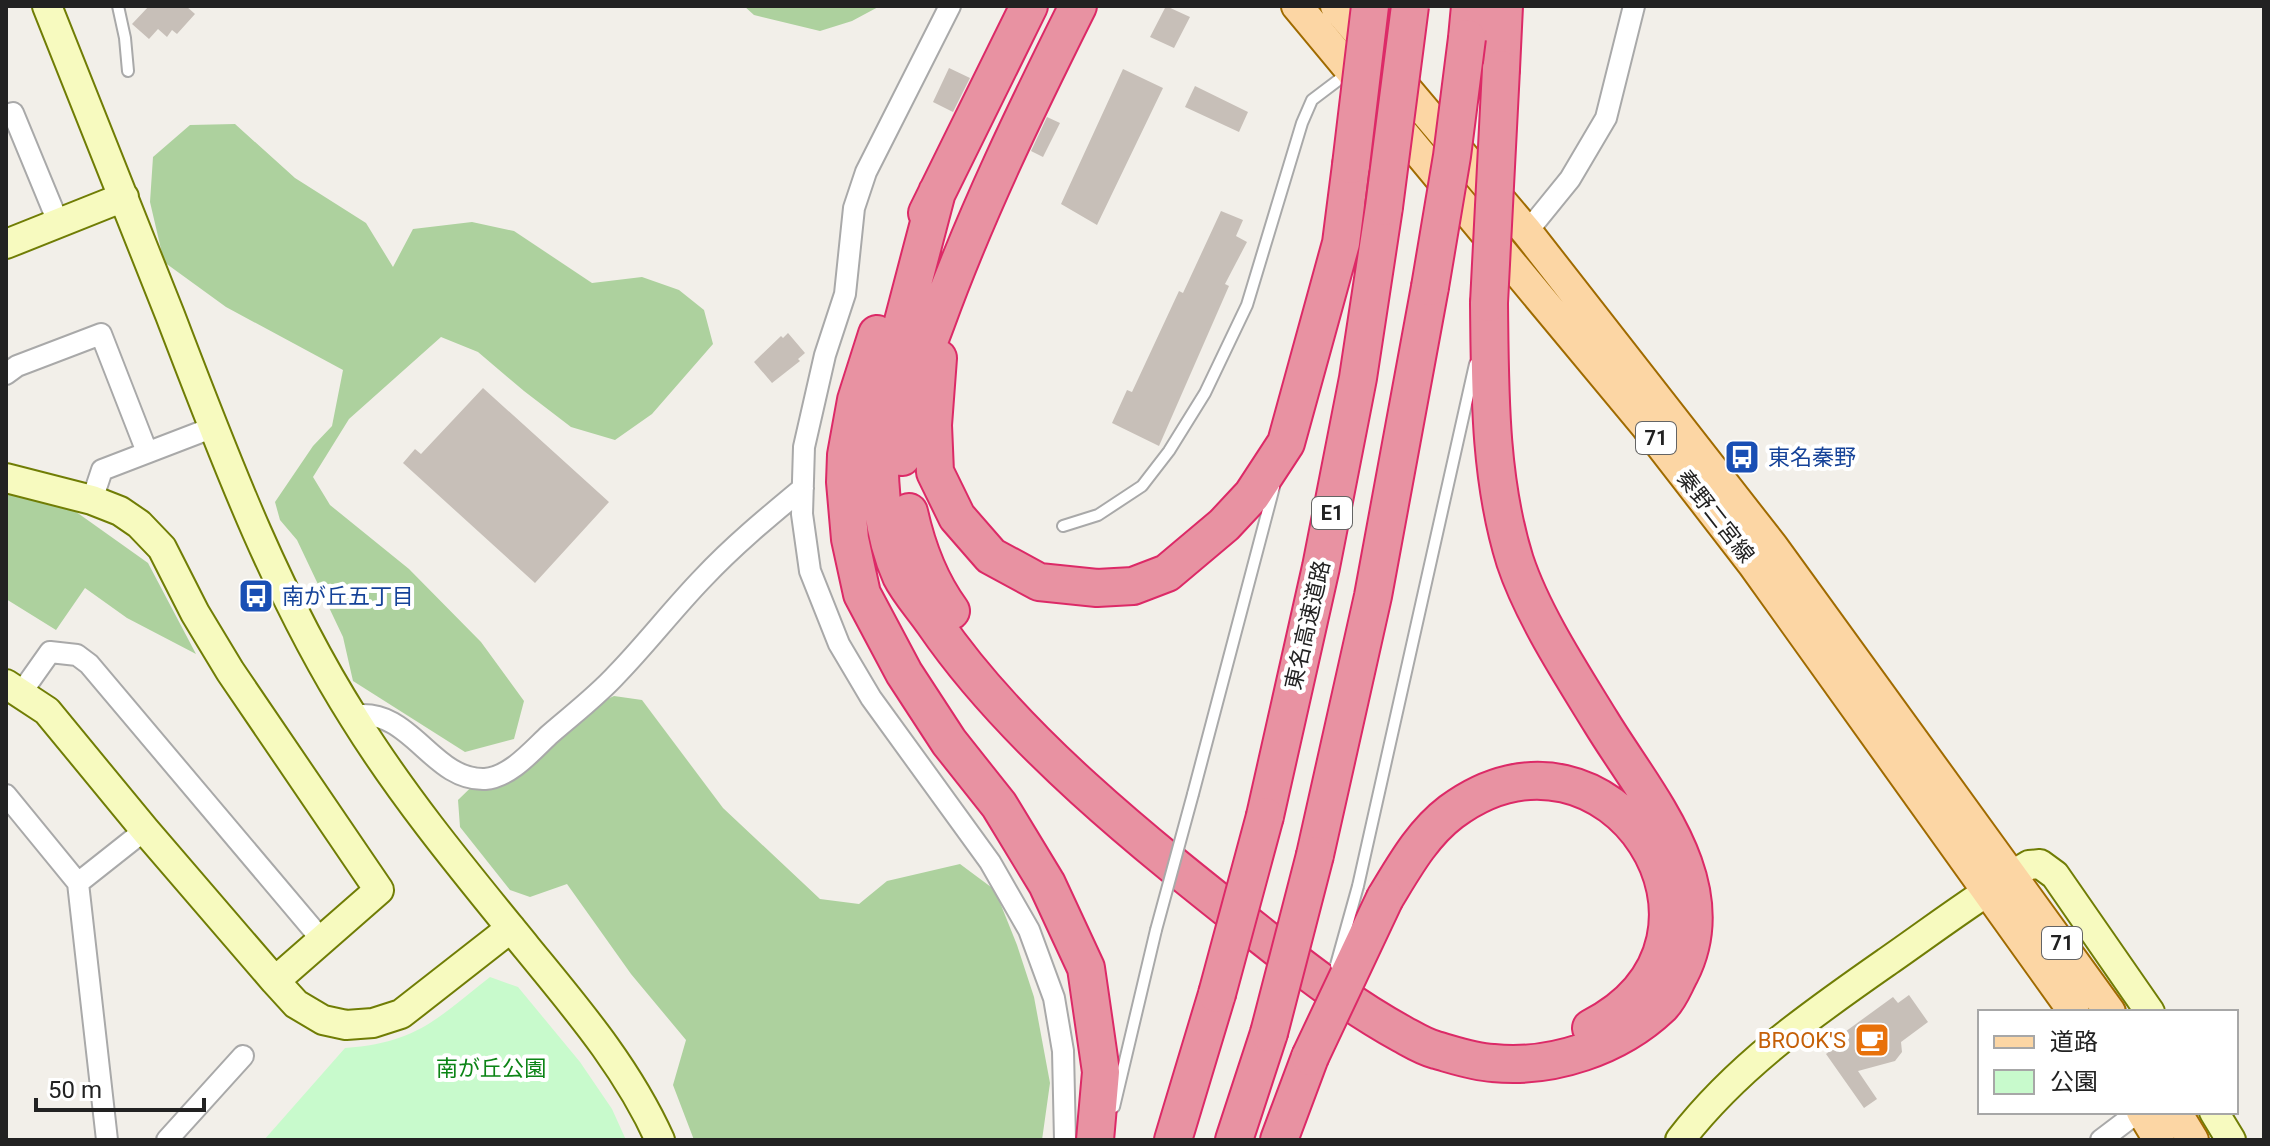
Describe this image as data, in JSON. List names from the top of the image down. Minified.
{"streets":{"highway":["E1","東名高速道路"],"main road":["71","秦野二宮線"]},"parks":["南が丘公園"],"places":{"bus stop":["東名秦野","南が丘五丁目"],"cafe":["BROOK'S"]},"legend":["道路","公園"],"scale_bar":"50 m"}
